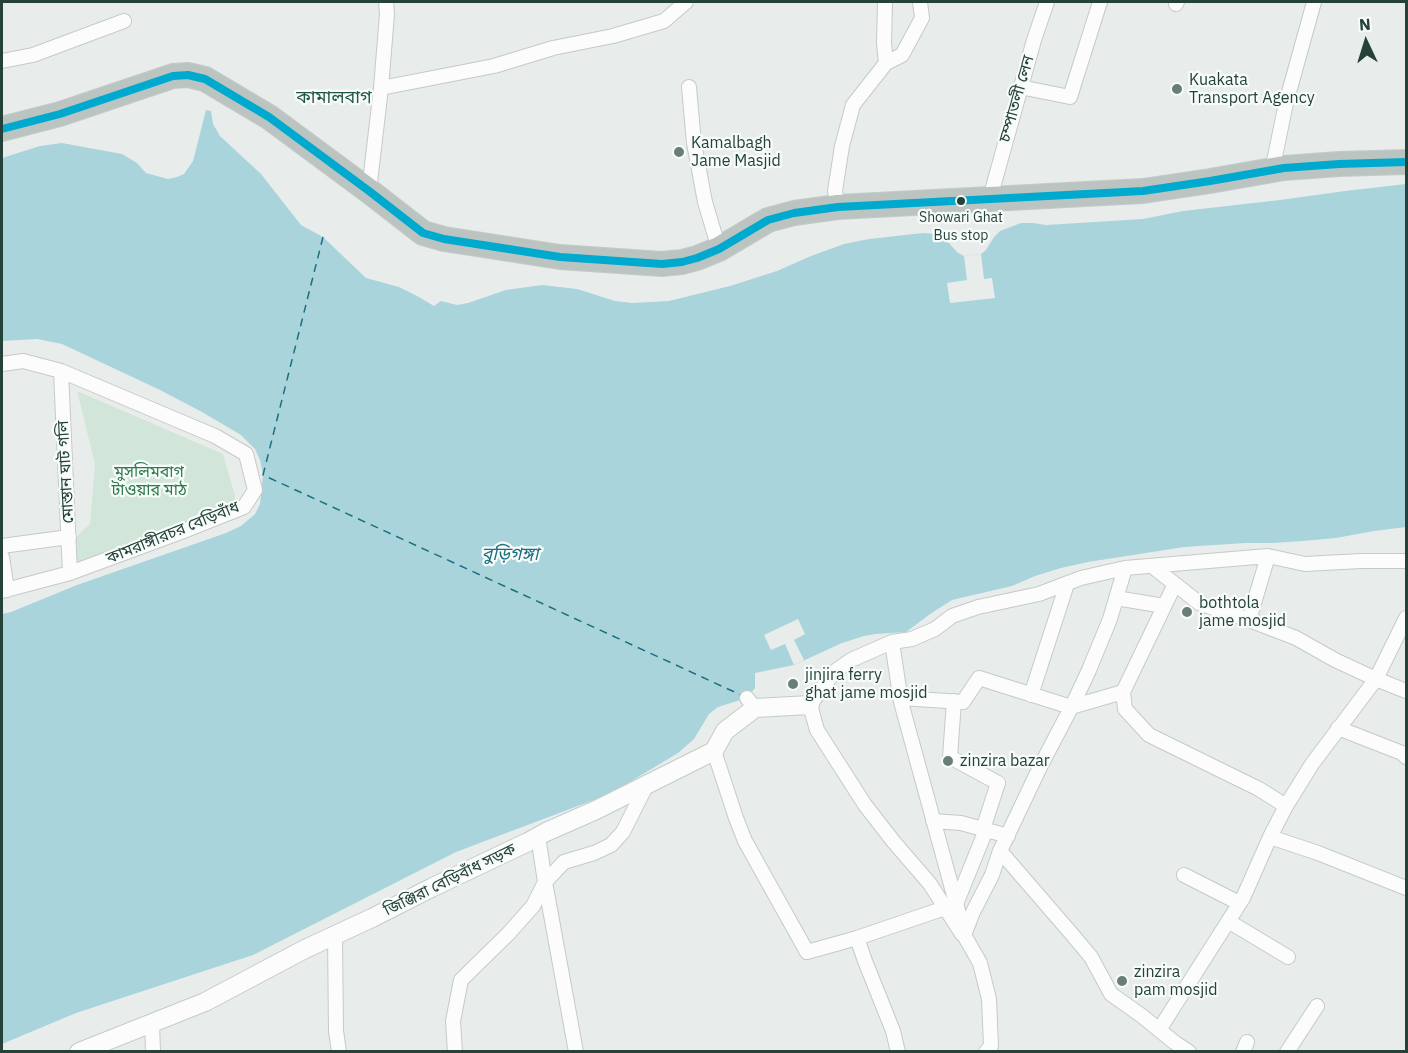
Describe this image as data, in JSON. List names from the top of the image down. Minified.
{"streets":{"street":["চম্পাতলী লেন","মোস্তান ঘাট গলি","কামরাঙ্গীরচর বেড়িবাঁধ","জিঞ্জিরা বেড়িবাঁধ সড়ক"]},"crossings":[["মোস্তান ঘাট গলি","কামরাঙ্গীরচর বেড়িবাঁধ"]],"districts":["কামালবাগ"],"water":["বুড়িগঙ্গা"],"parks":["মুসলিমবাগ টাওয়ার মাঠ"],"places":["Kuakata Transport Agency","Kamalbagh Jame Masjid","Showari Ghat Bus stop","bothtola jame mosjid","jinjira ferry ghat jame mosjid","zinzira bazar","zinzira pam mosjid"],"north":"top"}
